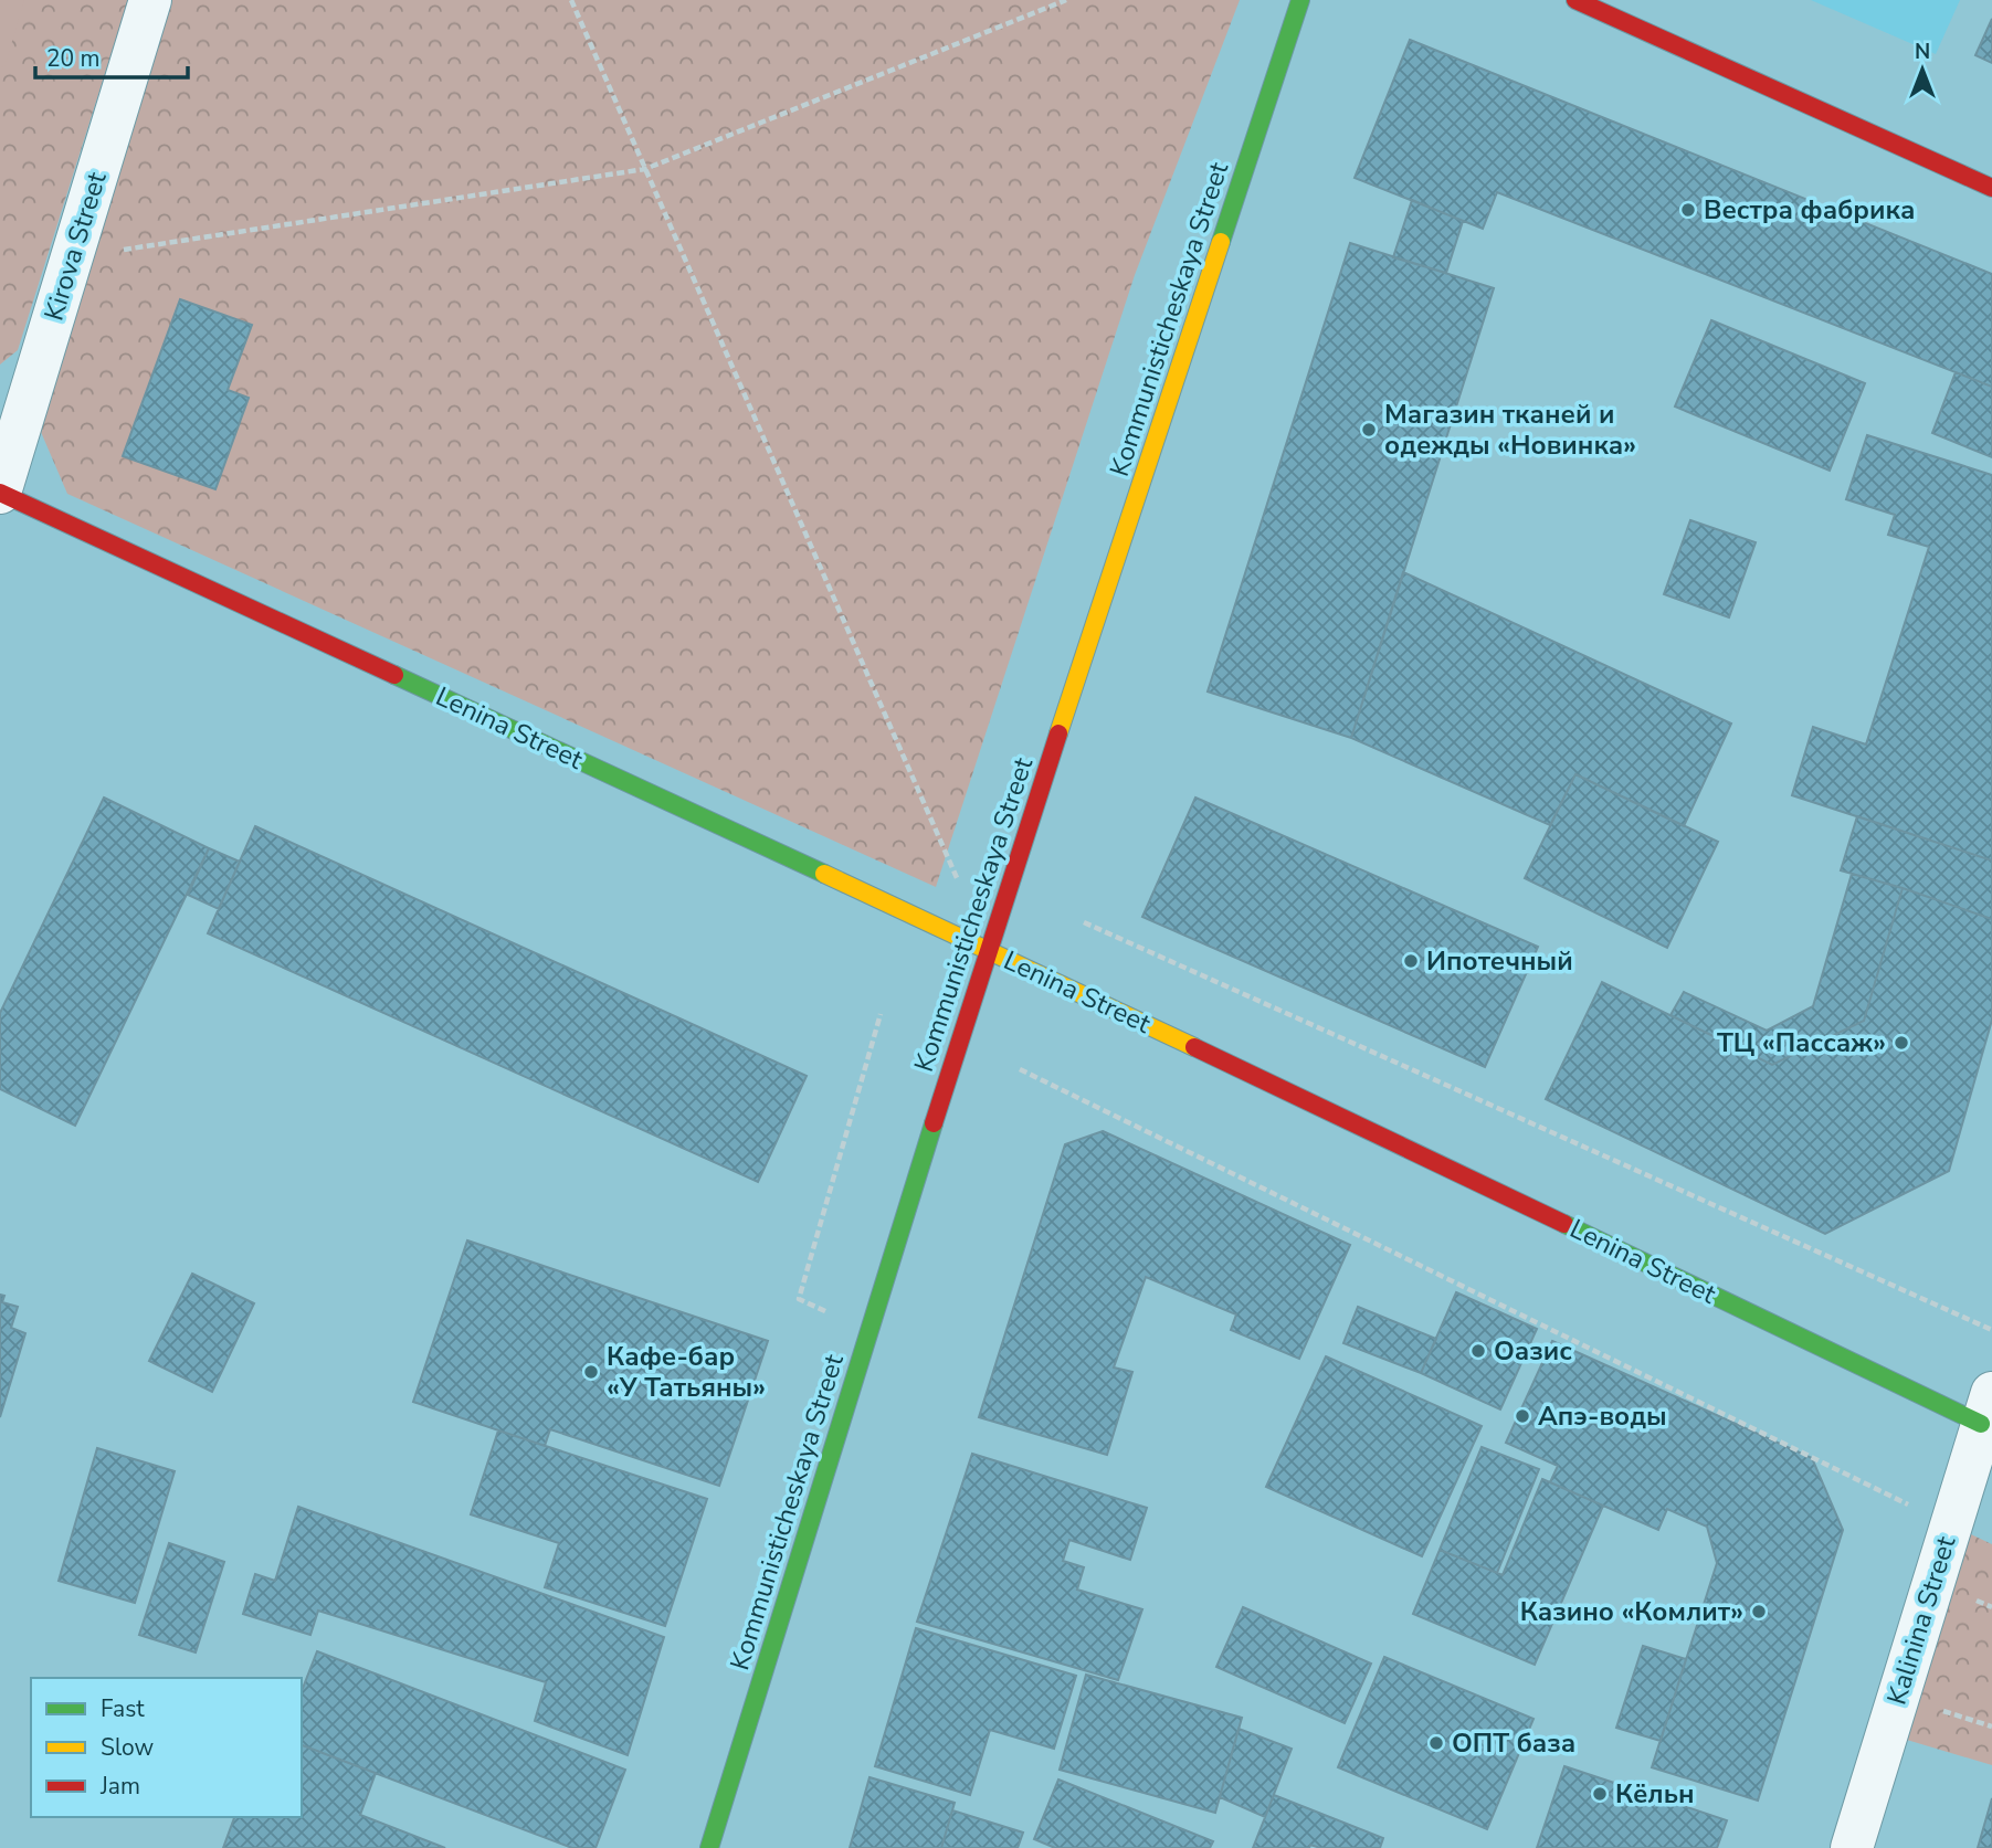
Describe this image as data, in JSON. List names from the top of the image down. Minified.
{"streets":{"street":["Kirova Street","Kommunisticheskaya Street","Lenina Street","Kalinina Street"]},"crossings":[["Kirova Street","Lenina Street"],["Kommunisticheskaya Street","Lenina Street"],["Lenina Street","Kalinina Street"]],"places":["Вестра фабрика","Магазин тканей и одежды «Новинка»","Ипотечный","ТЦ «Пассаж»","Оазис","Кафе-бар «У Татьяны»","Апэ-воды","Казино «Комлит»","ОПТ база","Кёльн"],"legend":["Fast","Slow","Jam"],"scale_bar":"20 m","north":"top"}
